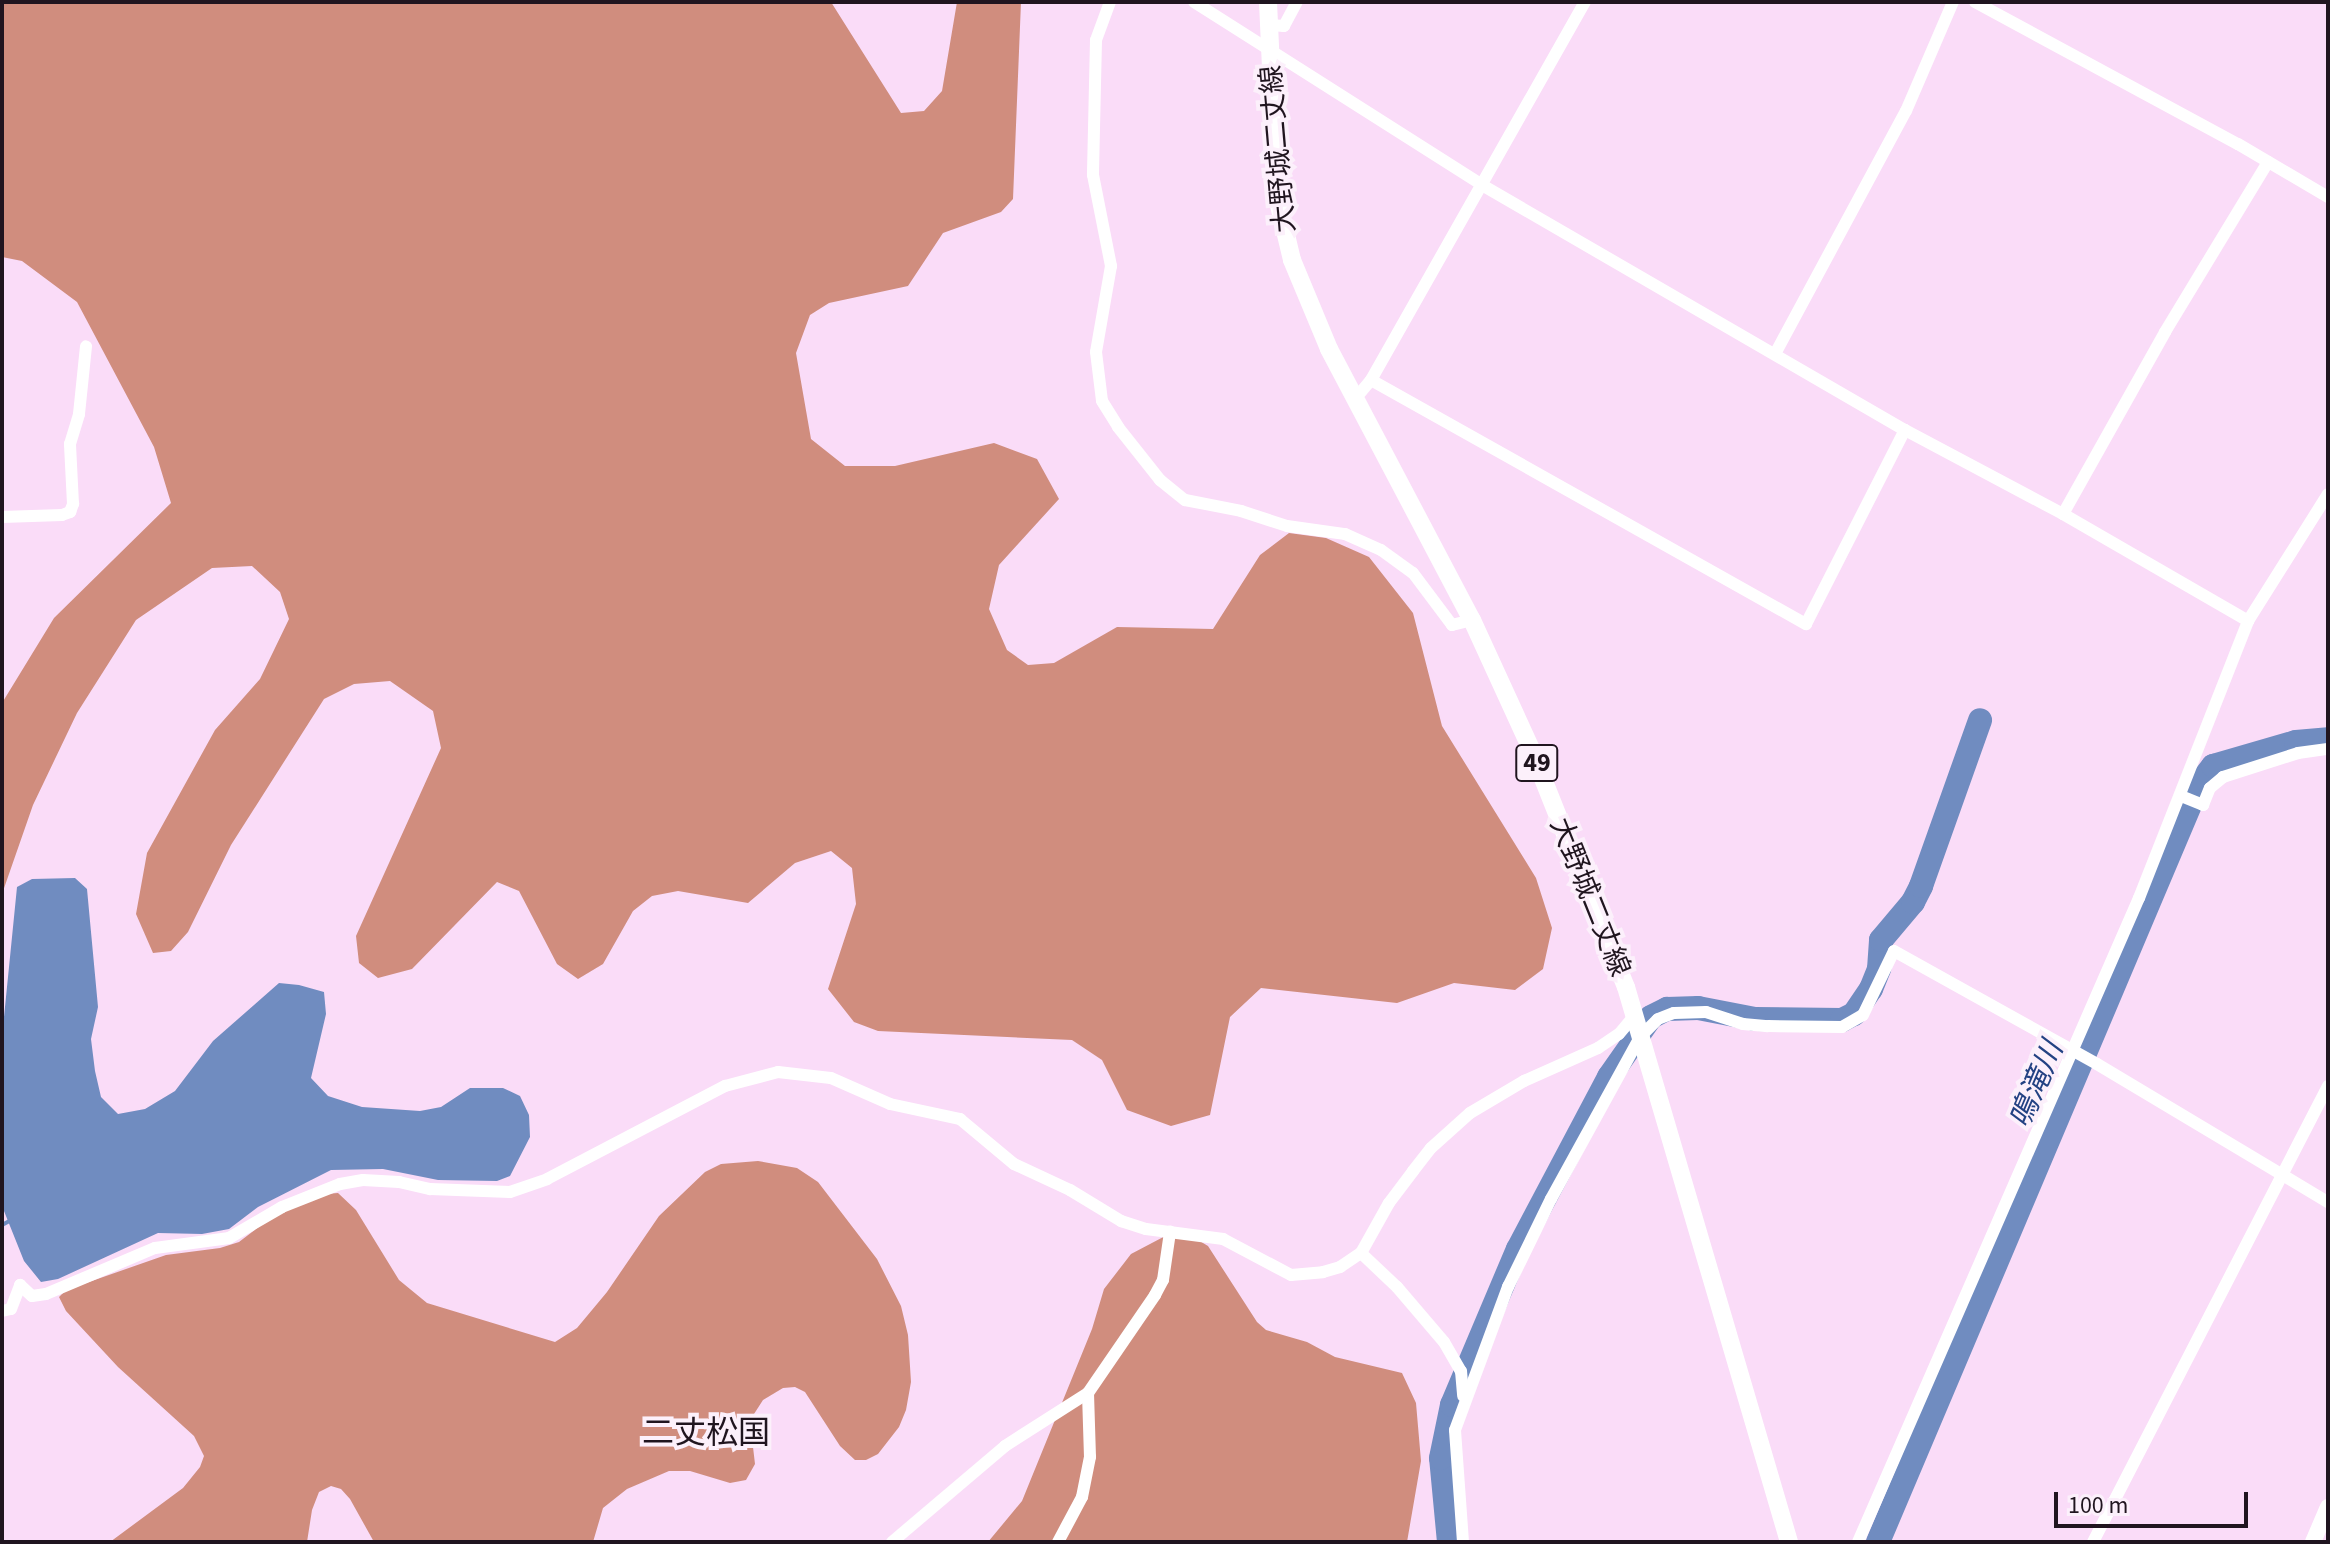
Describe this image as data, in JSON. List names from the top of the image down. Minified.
{"streets":{"main road":["大野城二丈線","49"]},"districts":["二丈松国"],"water":["鳴滝川"],"scale_bar":"100 m"}
